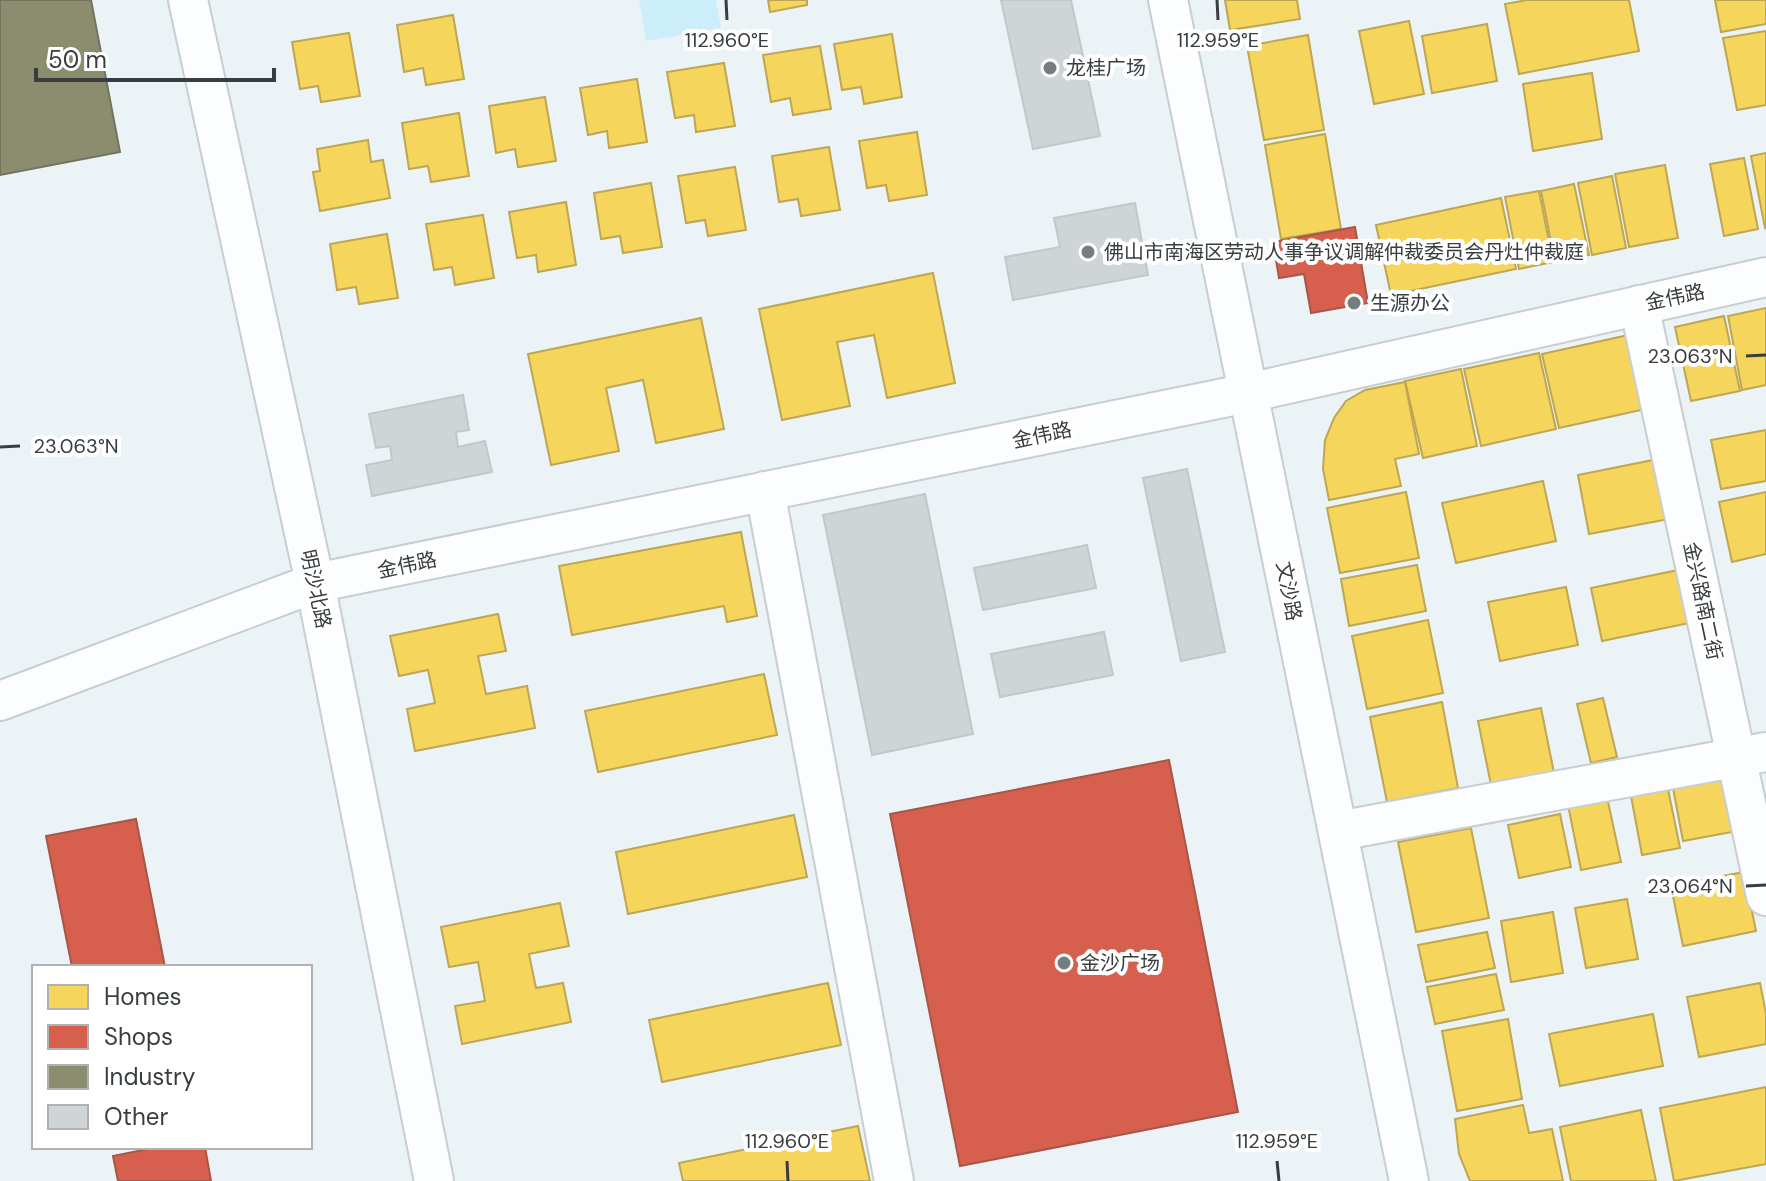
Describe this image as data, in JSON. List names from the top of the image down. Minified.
{"streets":{"street":["金伟路","明沙北路","文沙路","金兴路南二街"]},"crossings":[["金伟路","明沙北路"],["金伟路","文沙路"],["金伟路","金兴路南二街"]],"places":["龙桂广场","佛山市南海区劳动人事争议调解仲裁委员会丹灶仲裁庭","生源办公","金沙广场"],"legend":["Homes","Shops","Industry","Other"],"scale_bar":"50 m","coordinates":["112.960°E","112.959°E","23.063°N","23.064°N"]}
